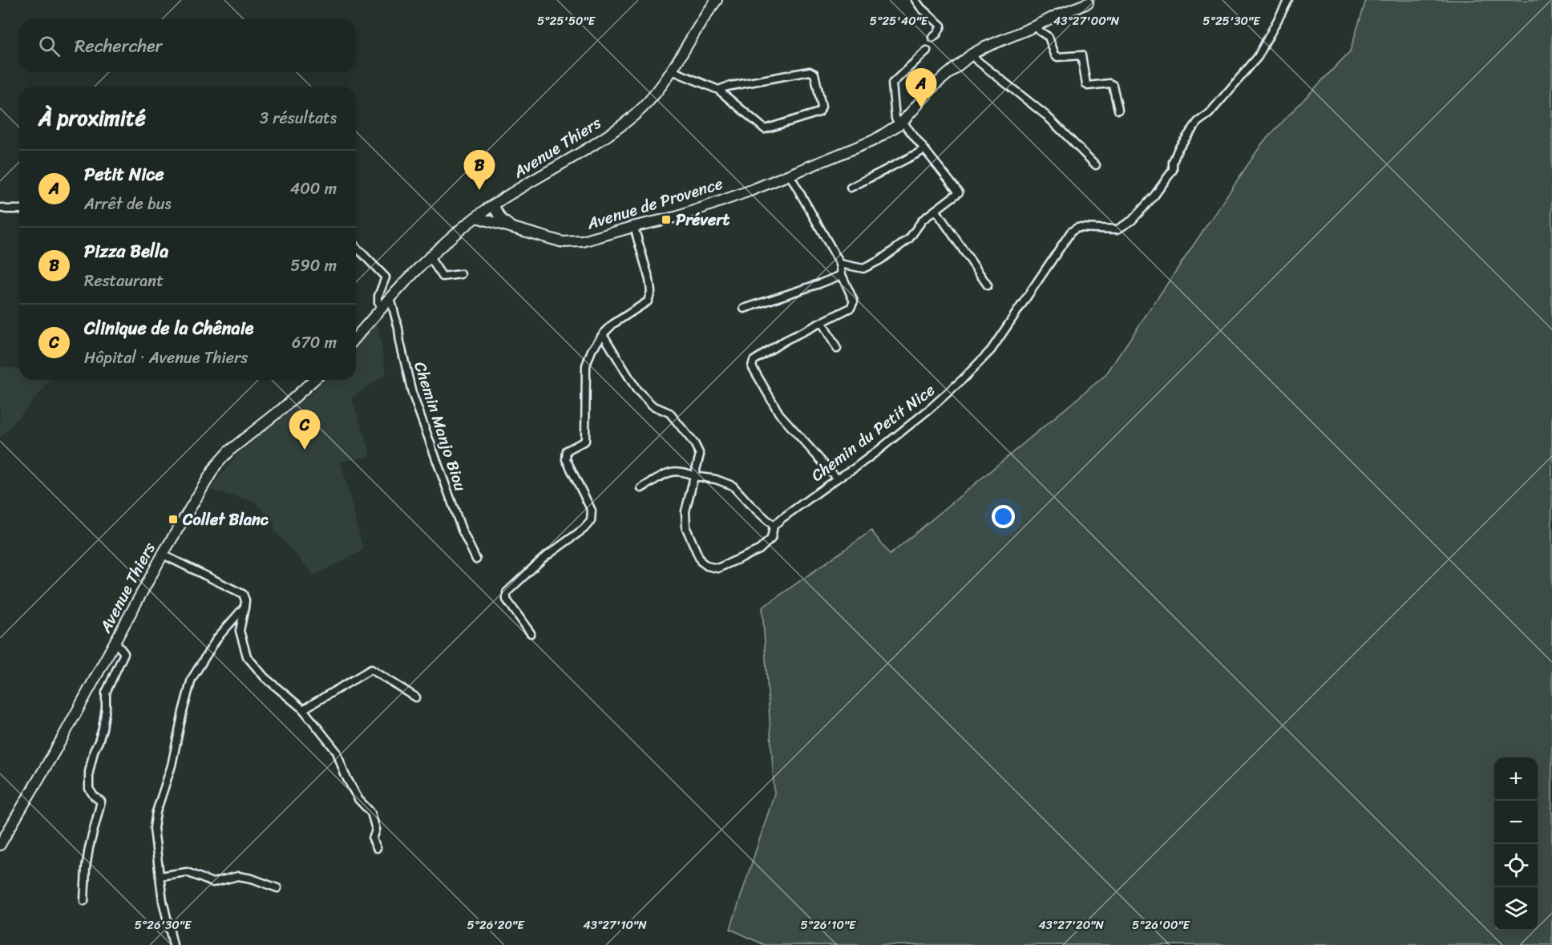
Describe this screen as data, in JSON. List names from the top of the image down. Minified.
{"streets":{"main road":["Avenue Thiers","Avenue de Provence"],"street":["Chemin Manjo Biou","Chemin du Petit Nice"]},"crossings":[["Avenue Thiers","Avenue de Provence"],["Avenue Thiers","Chemin Manjo Biou"]],"places":{"transit":["Prévert","Collet Blanc"]},"page":{"search":"Rechercher","pins":["A","B","C"],"heading":["À proximité","3 résultats"],"list":[{"mark":"A","name":"Petit Nice","note":"Arrêt de bus","value":"400 m"},{"mark":"B","name":"Pizza Bella","note":"Restaurant","value":"590 m"},{"mark":"C","name":"Clinique de la Chênaie","note":"Hôpital · Avenue Thiers","value":"670 m"}],"map_buttons":["+","−"]},"coordinates":["5°25'50\"E","5°25'40\"E","43°27'00\"N","5°25'30\"E","43°27'10\"N","43°27'20\"N","5°26'30\"E","5°26'20\"E","5°26'10\"E","5°26'00\"E"]}
